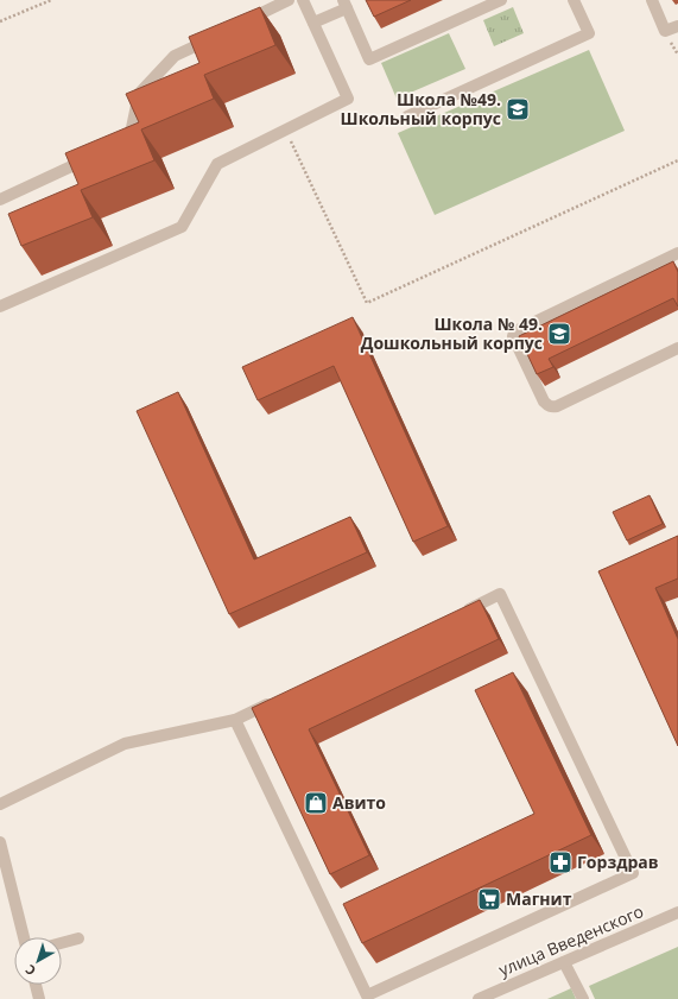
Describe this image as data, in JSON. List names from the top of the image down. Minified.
{"streets":{"street":["улица Введенского"]},"places":{"school or university":["Школа №49. Школьный корпус","Школа № 49. Дошкольный корпус"],"shop":["Авито"],"pharmacy":["Горздрав"],"supermarket":["Магнит"]},"north":"bottom left"}
